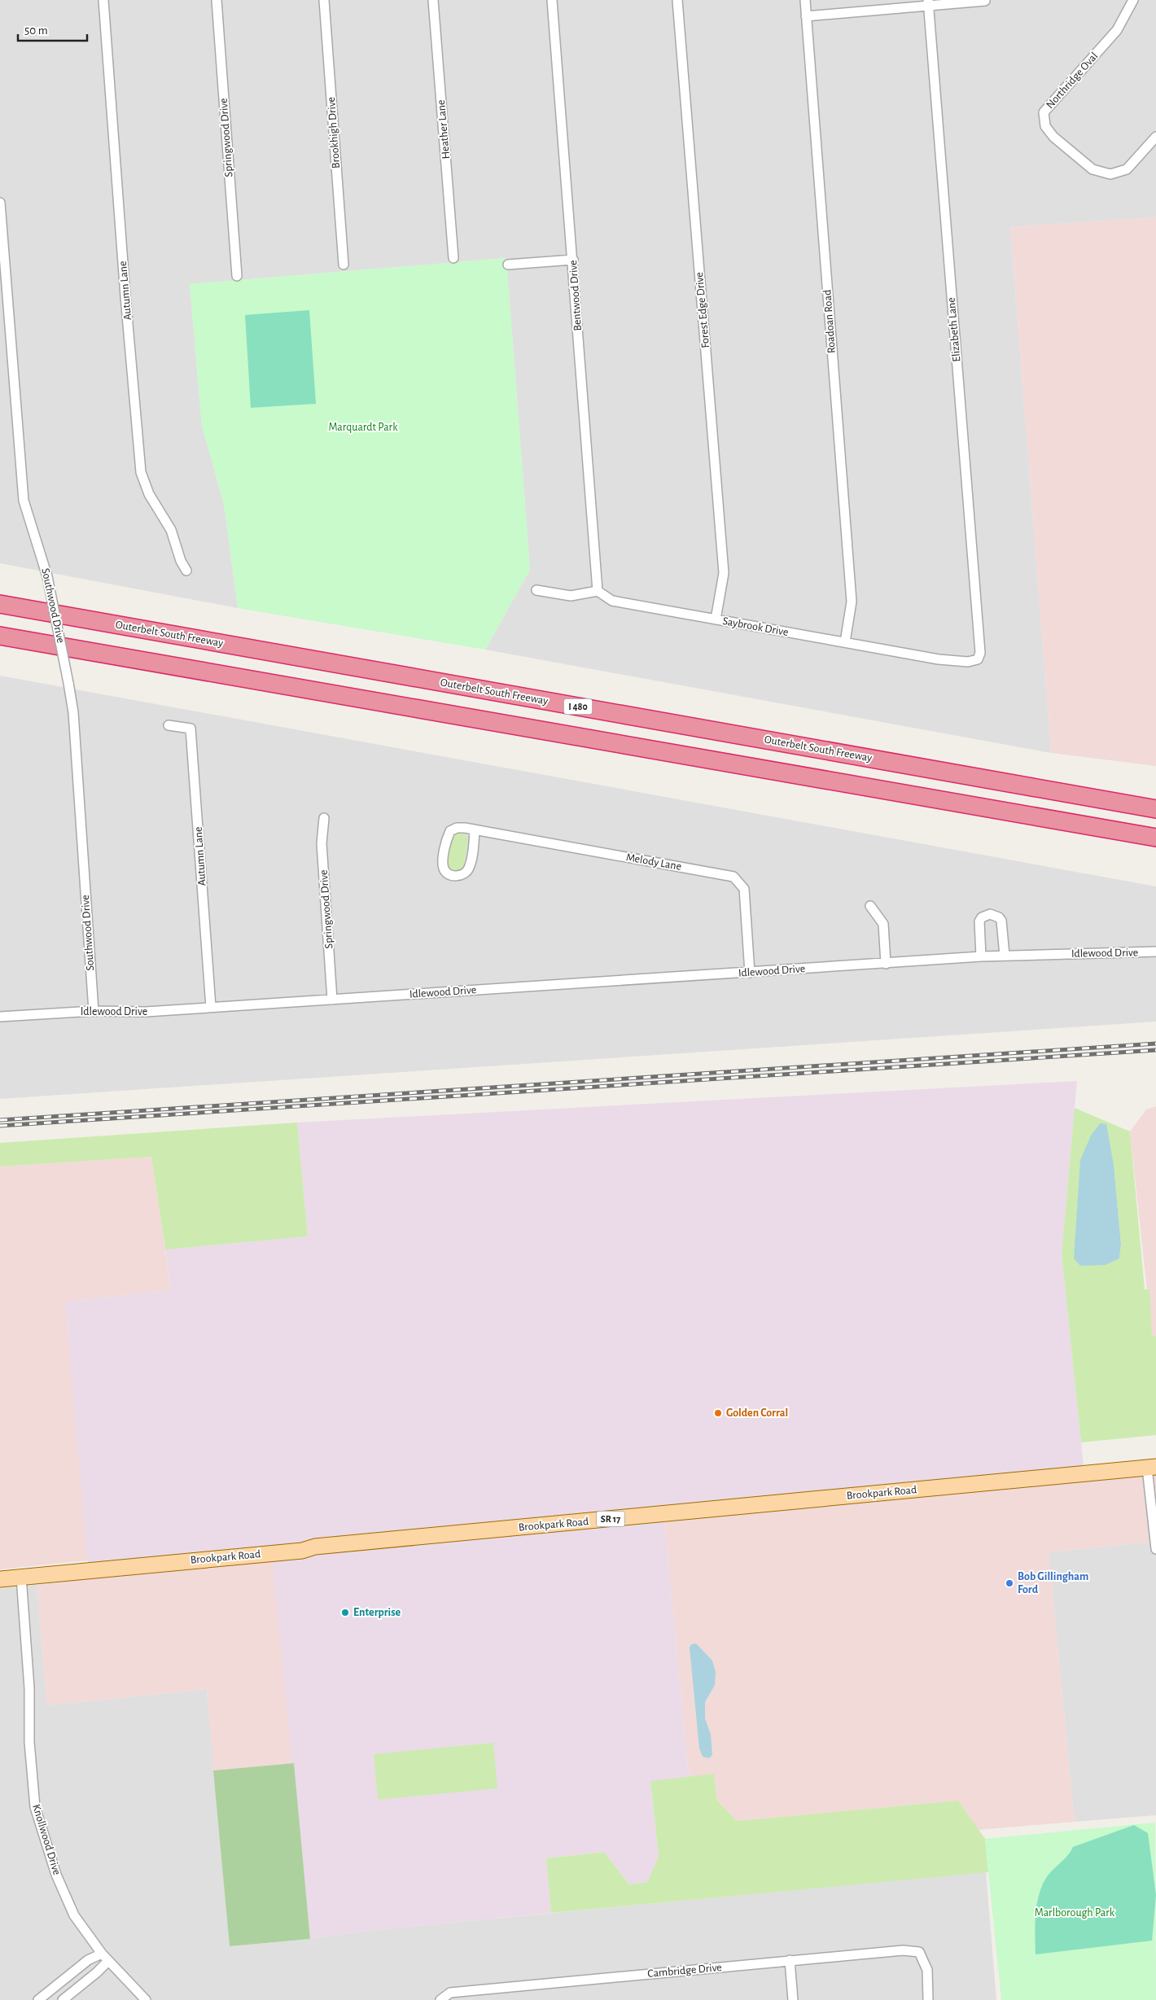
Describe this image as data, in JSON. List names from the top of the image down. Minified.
{"streets":{"highway":["Outerbelt South Freeway","I 480"],"main road":["Brookpark Road","SR 17"],"street":["Northridge Oval","Heather Lane","Brookhigh Drive","Springwood Drive","Autumn Lane","Bentwood Drive","Forest Edge Drive","Roadoan Road","Elizabeth Lane","Southwood Drive","Saybrook Drive","Melody Lane","Idlewood Drive","Knollwood Drive","Cambridge Drive"]},"crossings":[["Springwood Drive","Idlewood Drive"],["Autumn Lane","Idlewood Drive"],["Bentwood Drive","Saybrook Drive"],["Forest Edge Drive","Saybrook Drive"],["Roadoan Road","Saybrook Drive"],["Elizabeth Lane","Saybrook Drive"],["Southwood Drive","Idlewood Drive"],["Melody Lane","Idlewood Drive"],["Brookpark Road","Knollwood Drive"]],"parks":["Marquardt Park","Marlborough Park"],"places":["Golden Corral","Bob Gillingham Ford","Enterprise"],"scale_bar":"50 m"}
